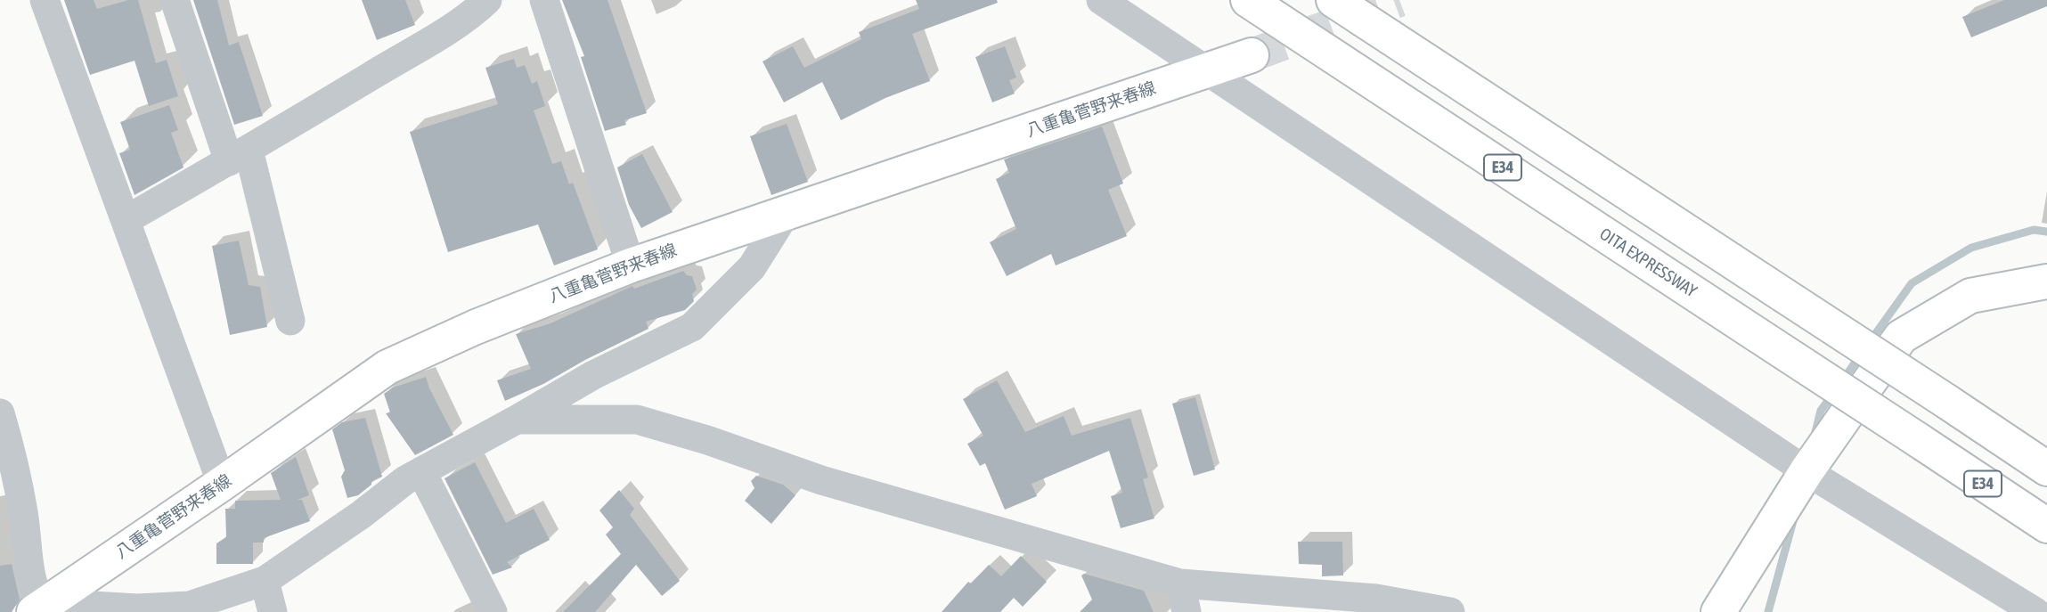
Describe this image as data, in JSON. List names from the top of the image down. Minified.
{"streets":{"main road":["八重亀菅野来春線","E34","OITA EXPRESSWAY"]}}
